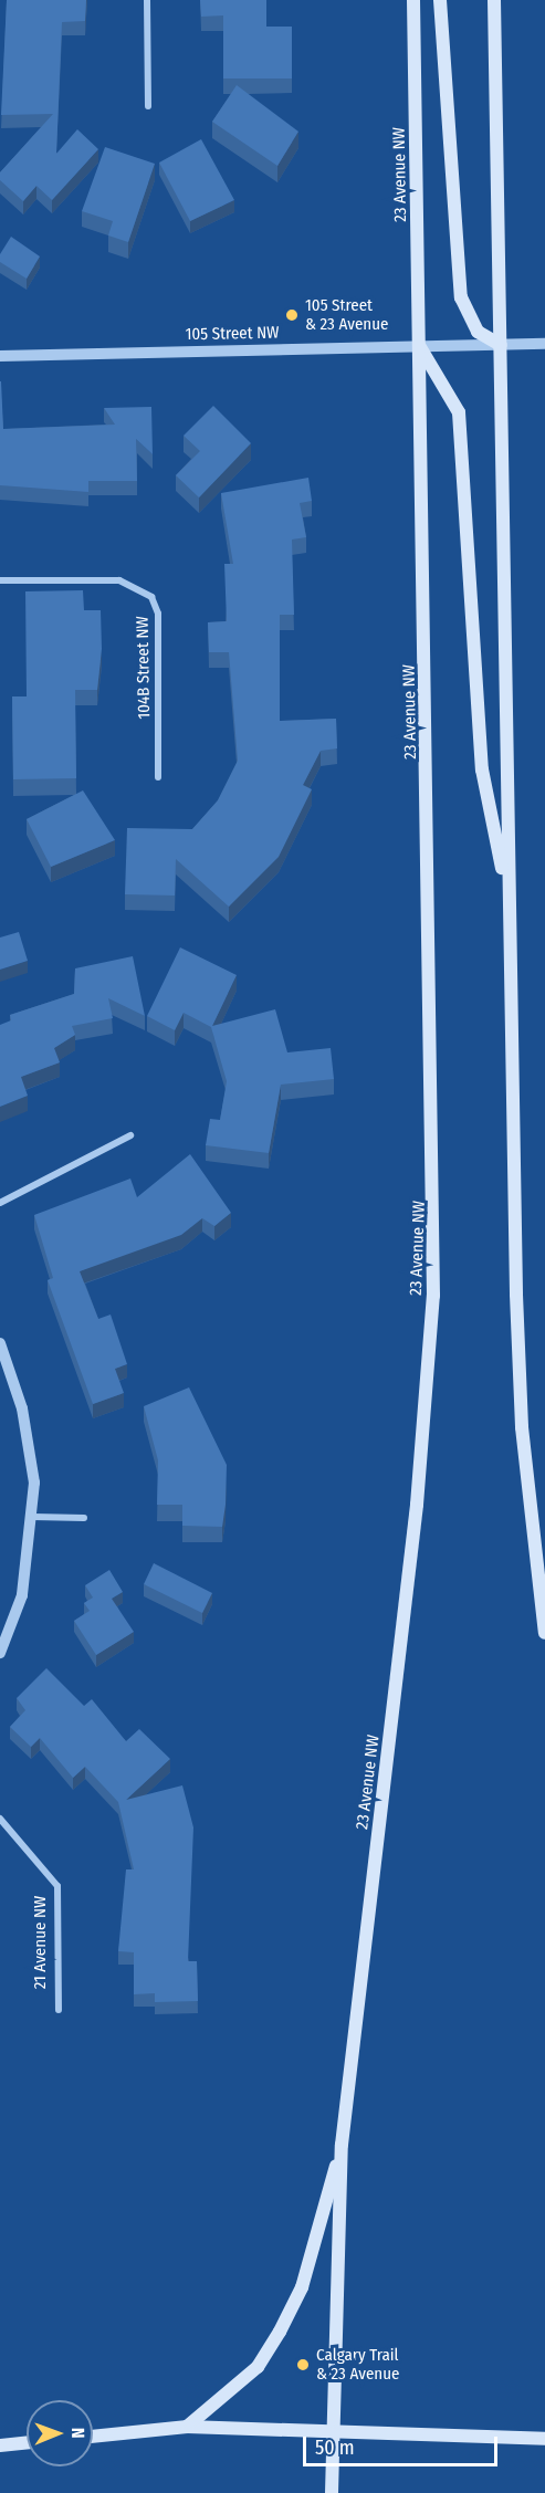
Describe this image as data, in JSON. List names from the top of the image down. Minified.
{"streets":{"main road":["23 Avenue NW"],"street":["105 Street NW","104B Street NW","21 Avenue NW"]},"crossings":[["23 Avenue NW","105 Street NW"]],"places":["105 Street & 23 Avenue","Calgary Trail & 23 Avenue"],"scale_bar":"50 m","north":"right"}
